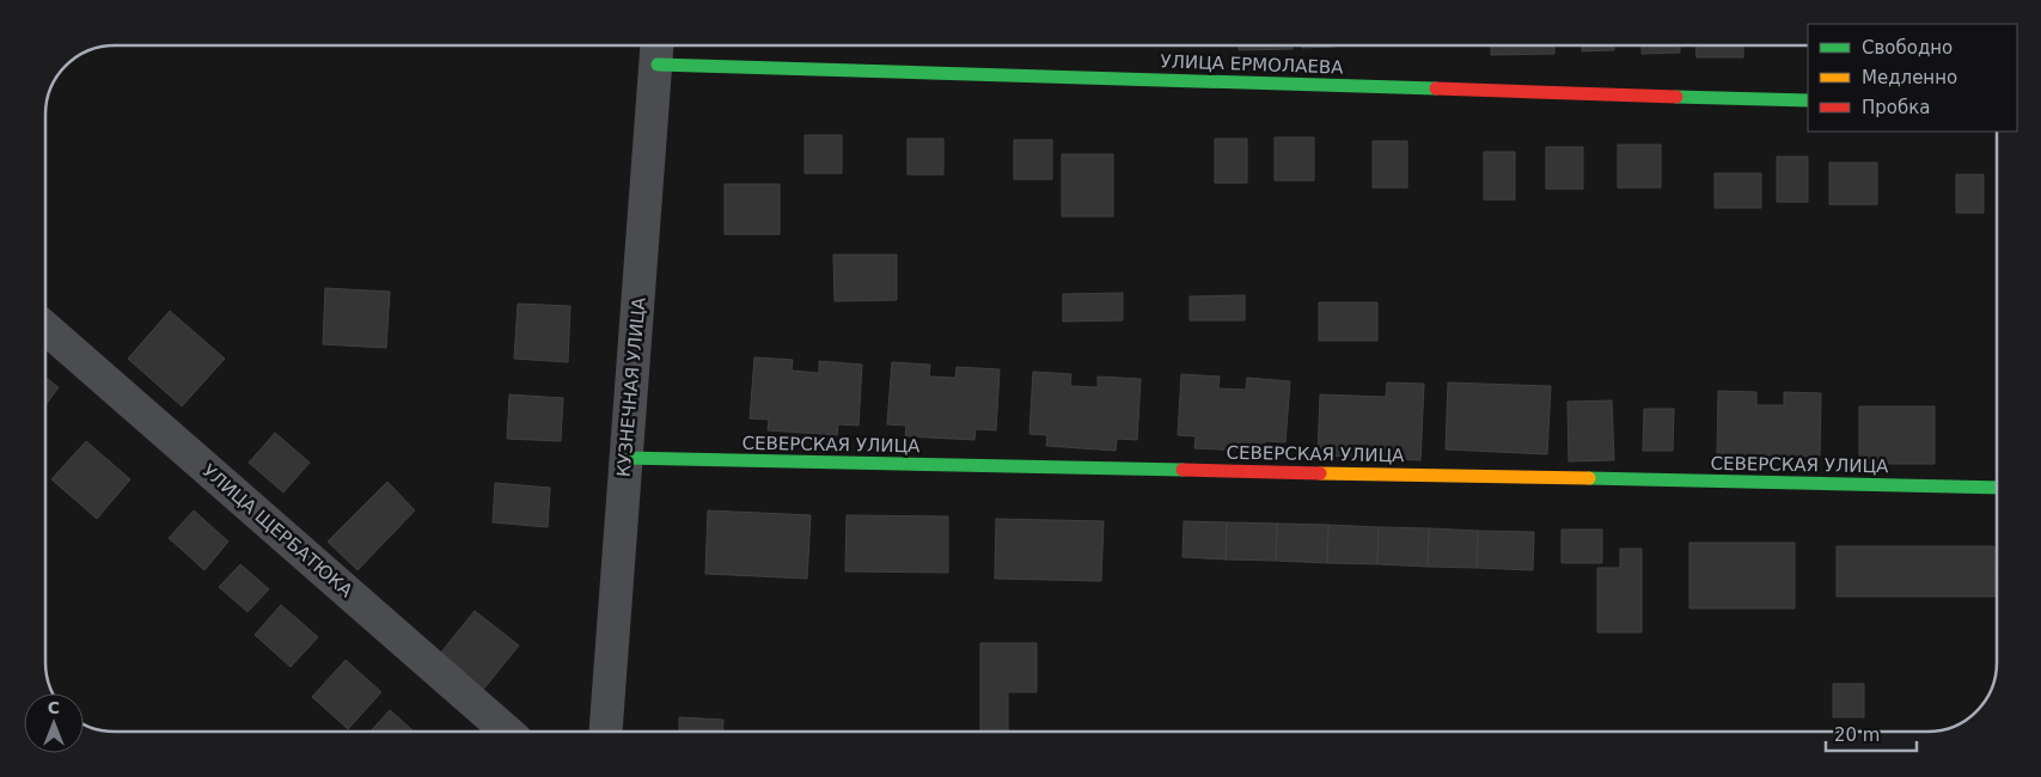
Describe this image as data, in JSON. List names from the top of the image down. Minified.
{"streets":{"street":["УЛИЦА ЕРМОЛАЕВА","КУЗНЕЧНАЯ УЛИЦА","СЕВЕРСКАЯ УЛИЦА","УЛИЦА ЩЕРБАТЮКА"]},"crossings":[["УЛИЦА ЕРМОЛАЕВА","КУЗНЕЧНАЯ УЛИЦА"],["КУЗНЕЧНАЯ УЛИЦА","СЕВЕРСКАЯ УЛИЦА"]],"legend":["Свободно","Медленно","Пробка"],"scale_bar":"20 m","north":"top"}
